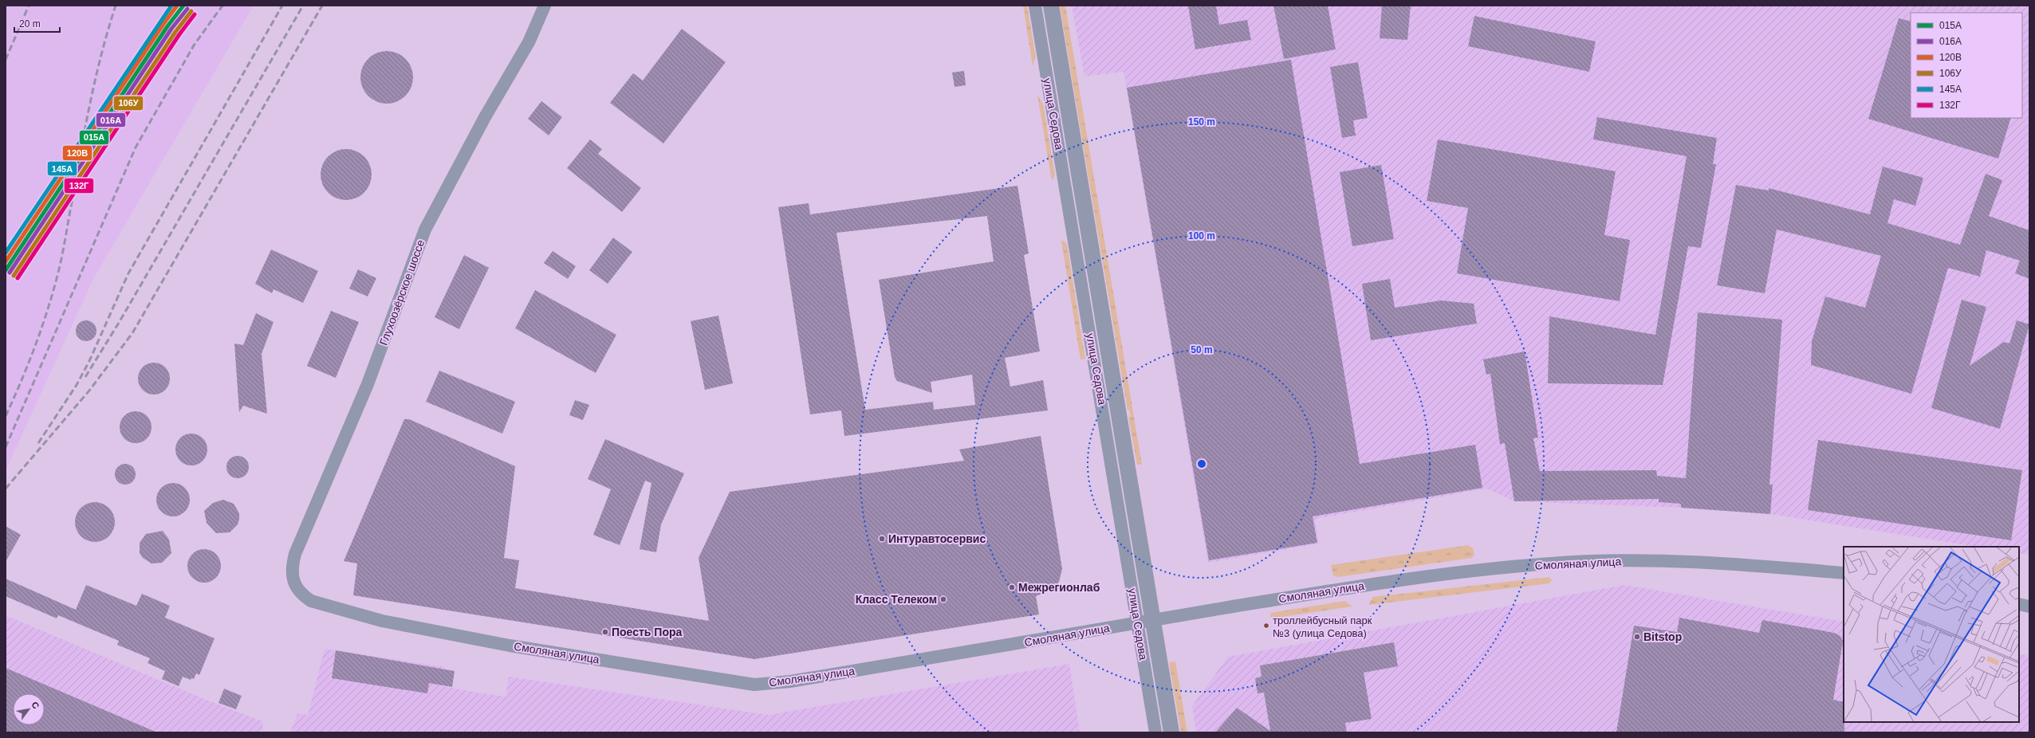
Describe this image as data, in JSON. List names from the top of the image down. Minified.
{"streets":{"street":["улица Седова","Глухоозёрское шоссе","Смоляная улица"]},"crossings":[["улица Седова","Смоляная улица"],["Глухоозёрское шоссе","Смоляная улица"]],"places":["Интуравтосервис","Межрегионлаб","Класс Телеком","троллейбусный парк №3 (улица Седова)","Поесть Пора","Bitstop"],"lines":["transit line 015А","transit line 120В","transit line 145А","transit line 016А","transit line 106У","transit line 132Г"],"legend":["015А","016А","120В","106У","145А","132Г"],"scale_bar":"20 m","north":"top right","rings":["150 m","100 m","50 m"]}
